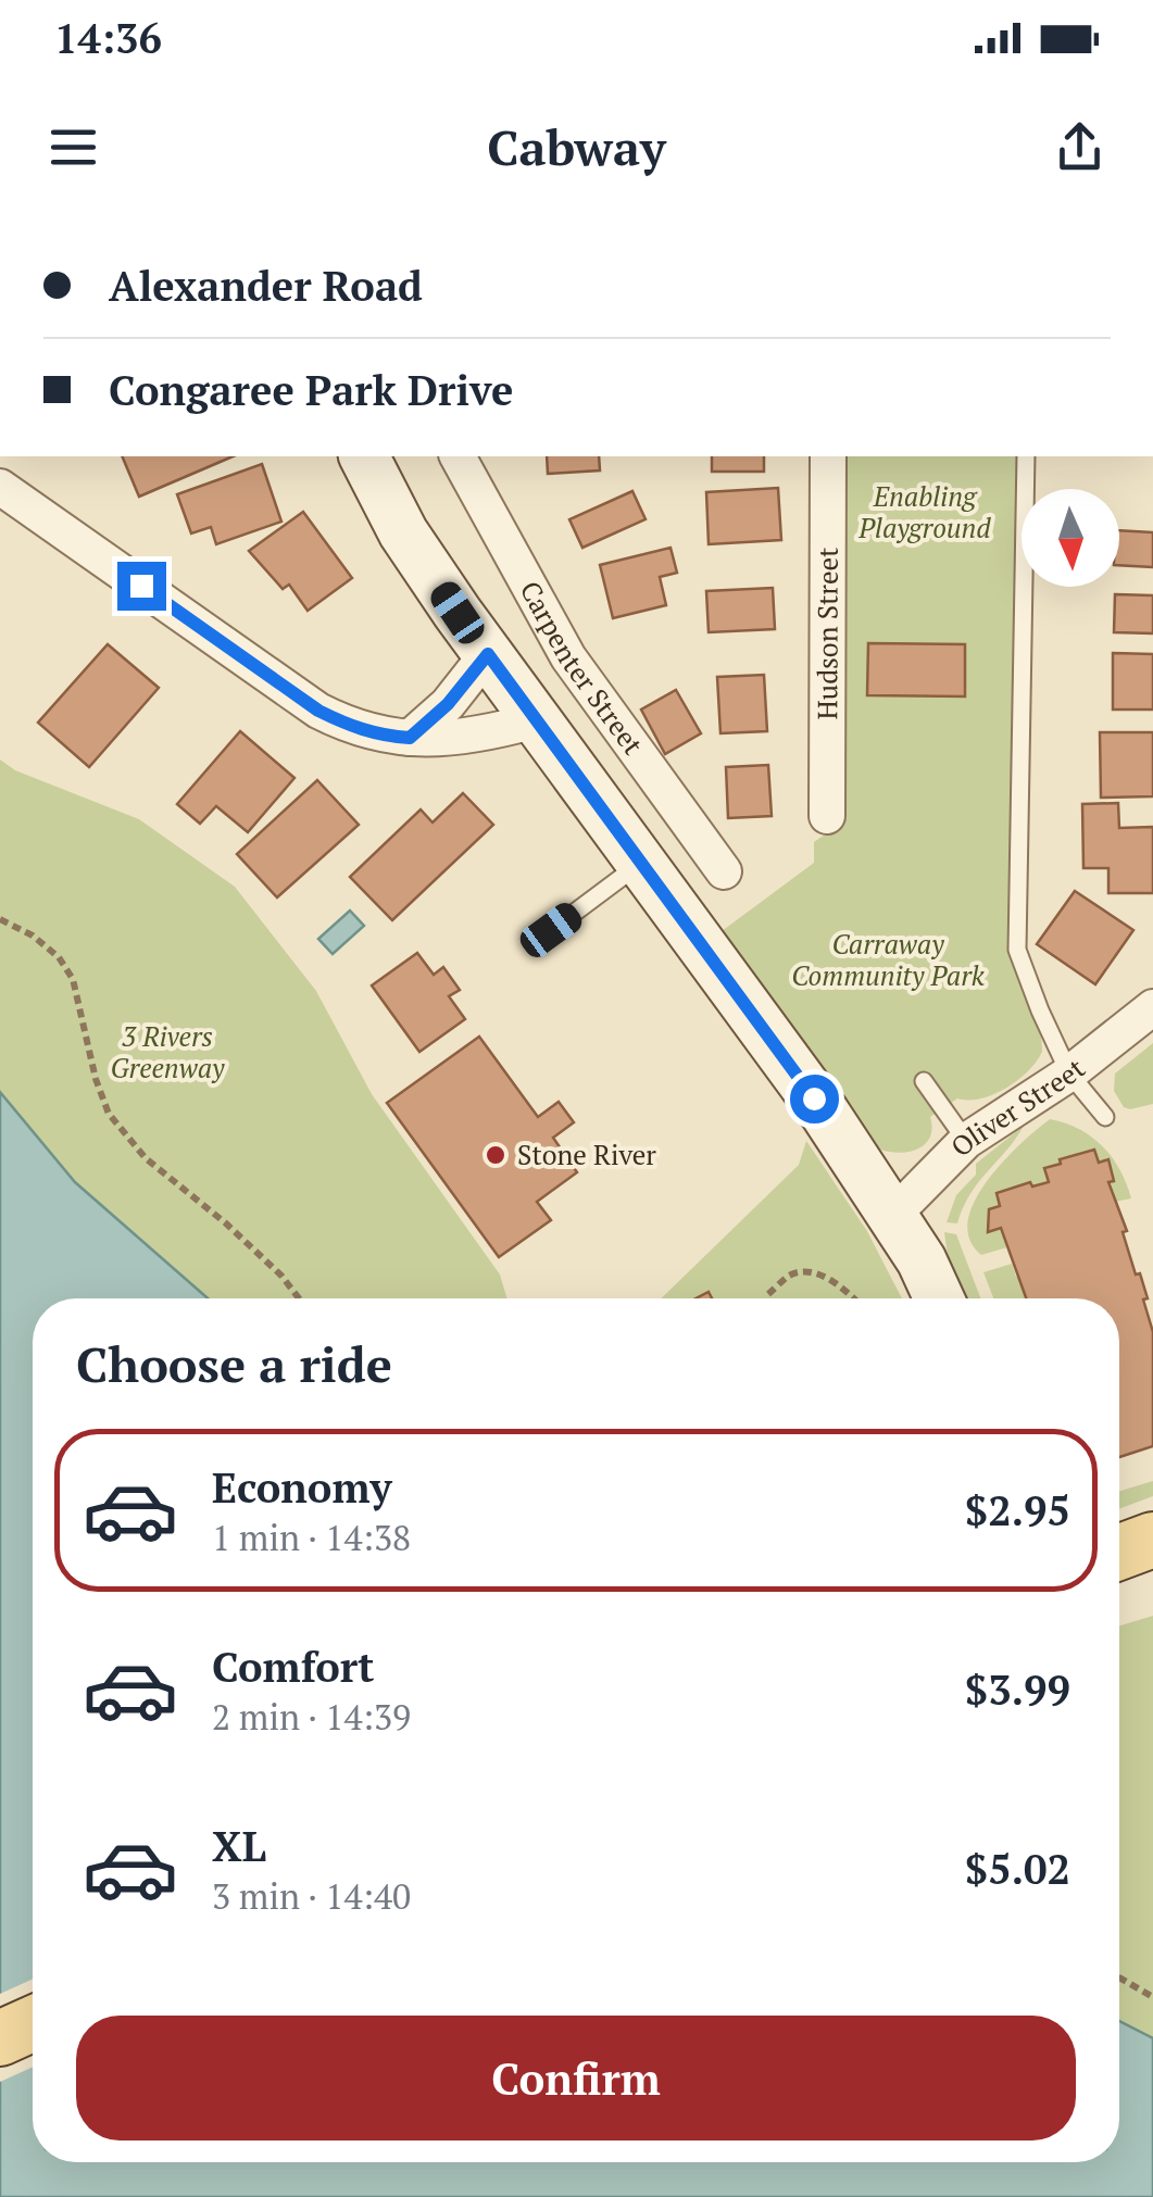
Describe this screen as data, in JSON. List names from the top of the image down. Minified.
{"streets":{"street":["Hudson Street","Carpenter Street","Oliver Street"]},"parks":["Enabling Playground","Carraway Community Park","3 Rivers Greenway"],"places":["Stone River"],"north":"bottom","page":{"status":"14:36","header":"Cabway","banner":["Alexander Road","Congaree Park Drive"],"heading":"Choose a ride","list":[{"name":"Economy","note":"1 min · 14:38","value":"$2.95"},{"name":"Comfort","note":"2 min · 14:39","value":"$3.99"},{"name":"XL","note":"3 min · 14:40","value":"$5.02"}],"buttons":"Confirm"}}
